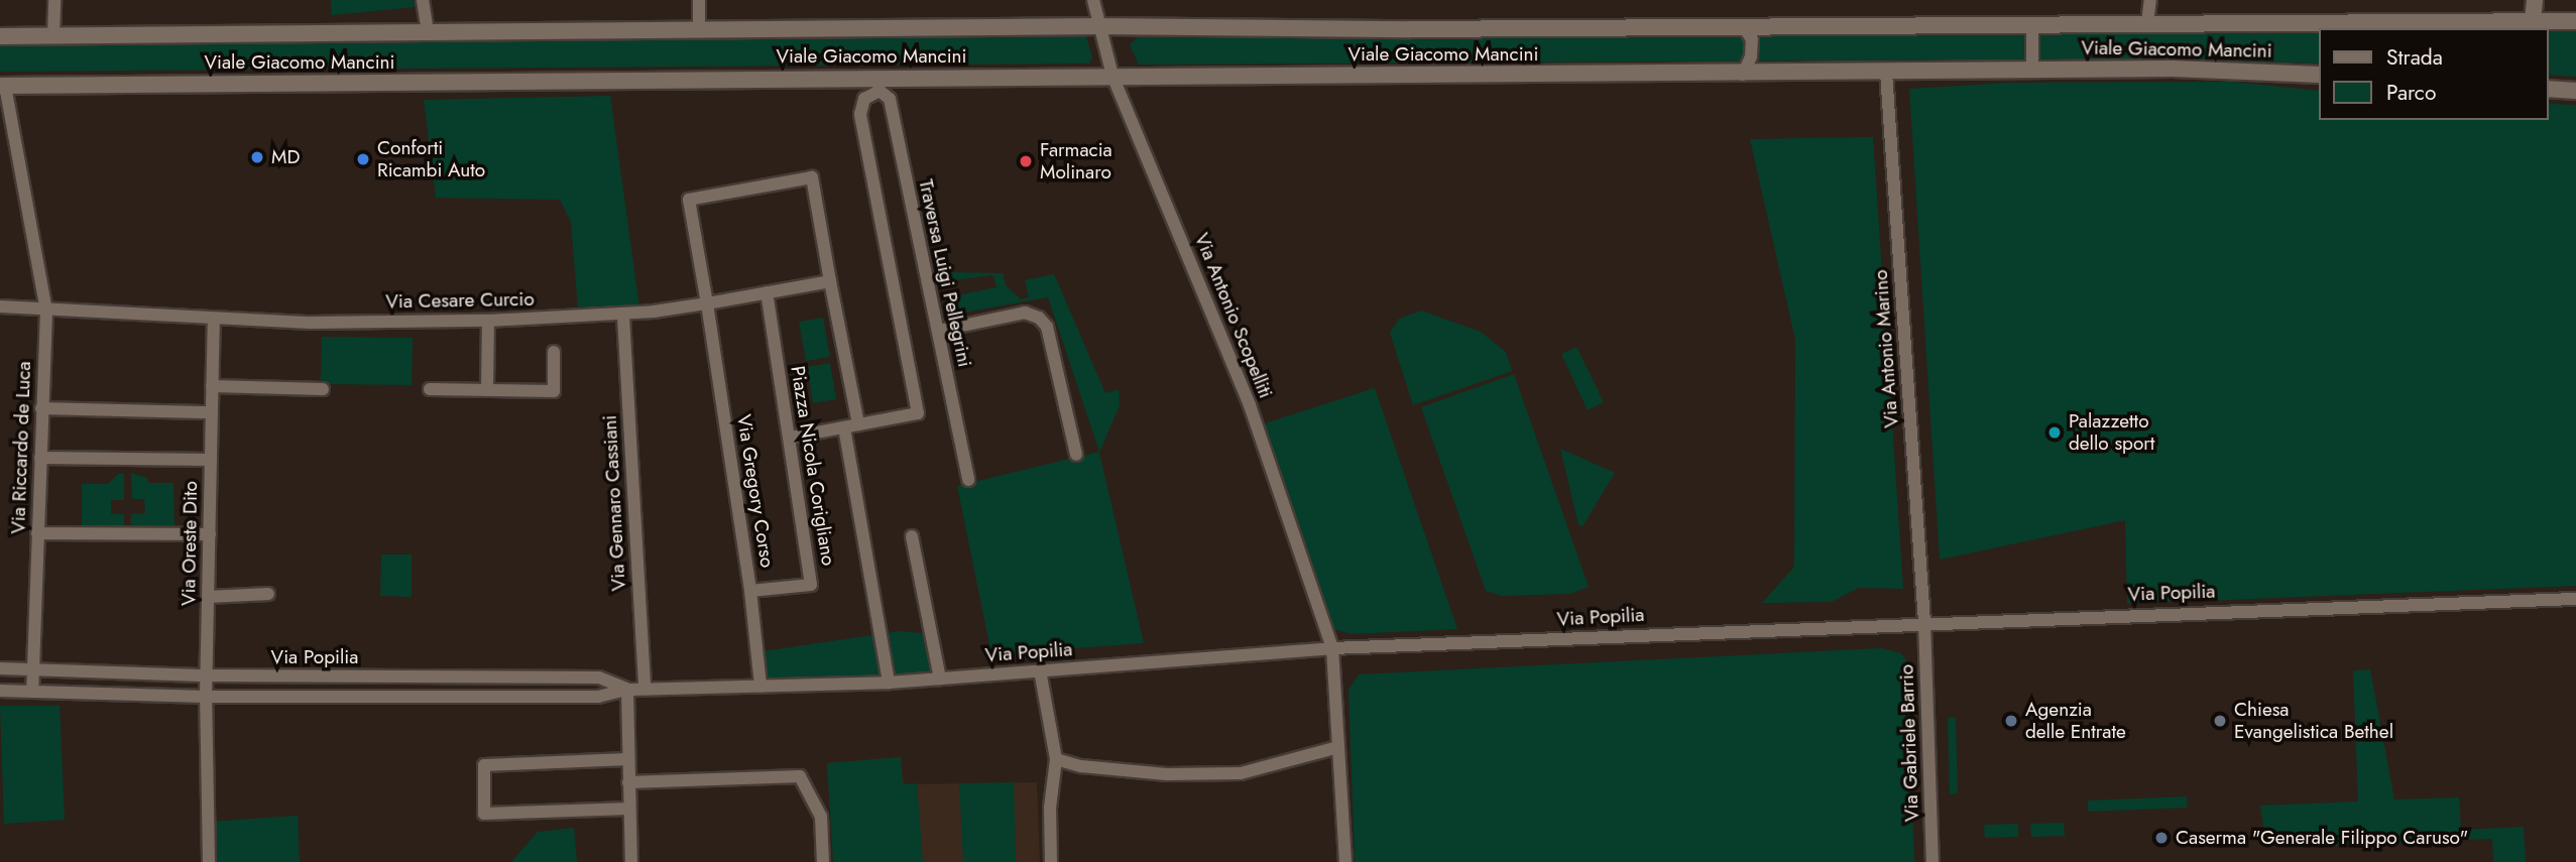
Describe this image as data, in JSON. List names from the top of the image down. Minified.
{"streets":{"street":["Viale Giacomo Mancini","Traversa Luigi Pellegrini","Via Cesare Curcio","Via Antonio Scopelliti","Via Antonio Marino","Via Riccardo de Luca","Piazza Nicola Corigliano","Via Gregory Corso","Via Gennaro Cassiani","Via Oreste Dito","Via Popilia","Via Gabriele Barrio"]},"crossings":[["Viale Giacomo Mancini","Traversa Luigi Pellegrini"],["Viale Giacomo Mancini","Via Antonio Scopelliti"],["Viale Giacomo Mancini","Via Antonio Marino"],["Viale Giacomo Mancini","Via Riccardo de Luca"],["Via Cesare Curcio","Via Riccardo de Luca"],["Via Cesare Curcio","Via Gregory Corso"],["Via Cesare Curcio","Via Gennaro Cassiani"],["Via Cesare Curcio","Via Oreste Dito"],["Via Antonio Scopelliti","Via Popilia"],["Via Antonio Marino","Via Popilia"],["Via Antonio Marino","Via Gabriele Barrio"],["Via Riccardo de Luca","Via Popilia"],["Piazza Nicola Corigliano","Via Gregory Corso"],["Via Gregory Corso","Via Popilia"],["Via Gennaro Cassiani","Via Popilia"],["Via Oreste Dito","Via Popilia"],["Via Popilia","Via Gabriele Barrio"]],"places":["MD","Conforti Ricambi Auto","Farmacia Molinaro","Palazzetto dello sport","Agenzia delle Entrate","Chiesa Evangelistica Bethel","Caserma \"Generale Filippo Caruso\""],"legend":["Strada","Parco"]}
